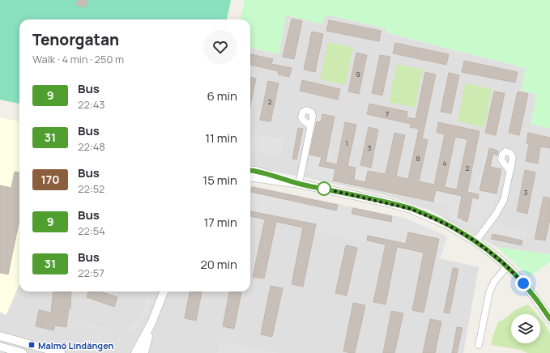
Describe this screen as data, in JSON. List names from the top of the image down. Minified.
{"places":{"transit":["Malmö Lindängen"]},"lines":["bus line 9"],"house_numbers":["9","2","7","1","3","8","4","2","3"],"page":{"heading":["Tenorgatan","Walk · 4 min · 250 m"],"list":[{"mark":"9","name":"Bus","note":"22:43","value":"6 min"},{"mark":"31","name":"Bus","note":"22:48","value":"11 min"},{"mark":"170","name":"Bus","note":"22:52","value":"15 min"},{"mark":"9","name":"Bus","note":"22:54","value":"17 min"},{"mark":"31","name":"Bus","note":"22:57","value":"20 min"}]}}
